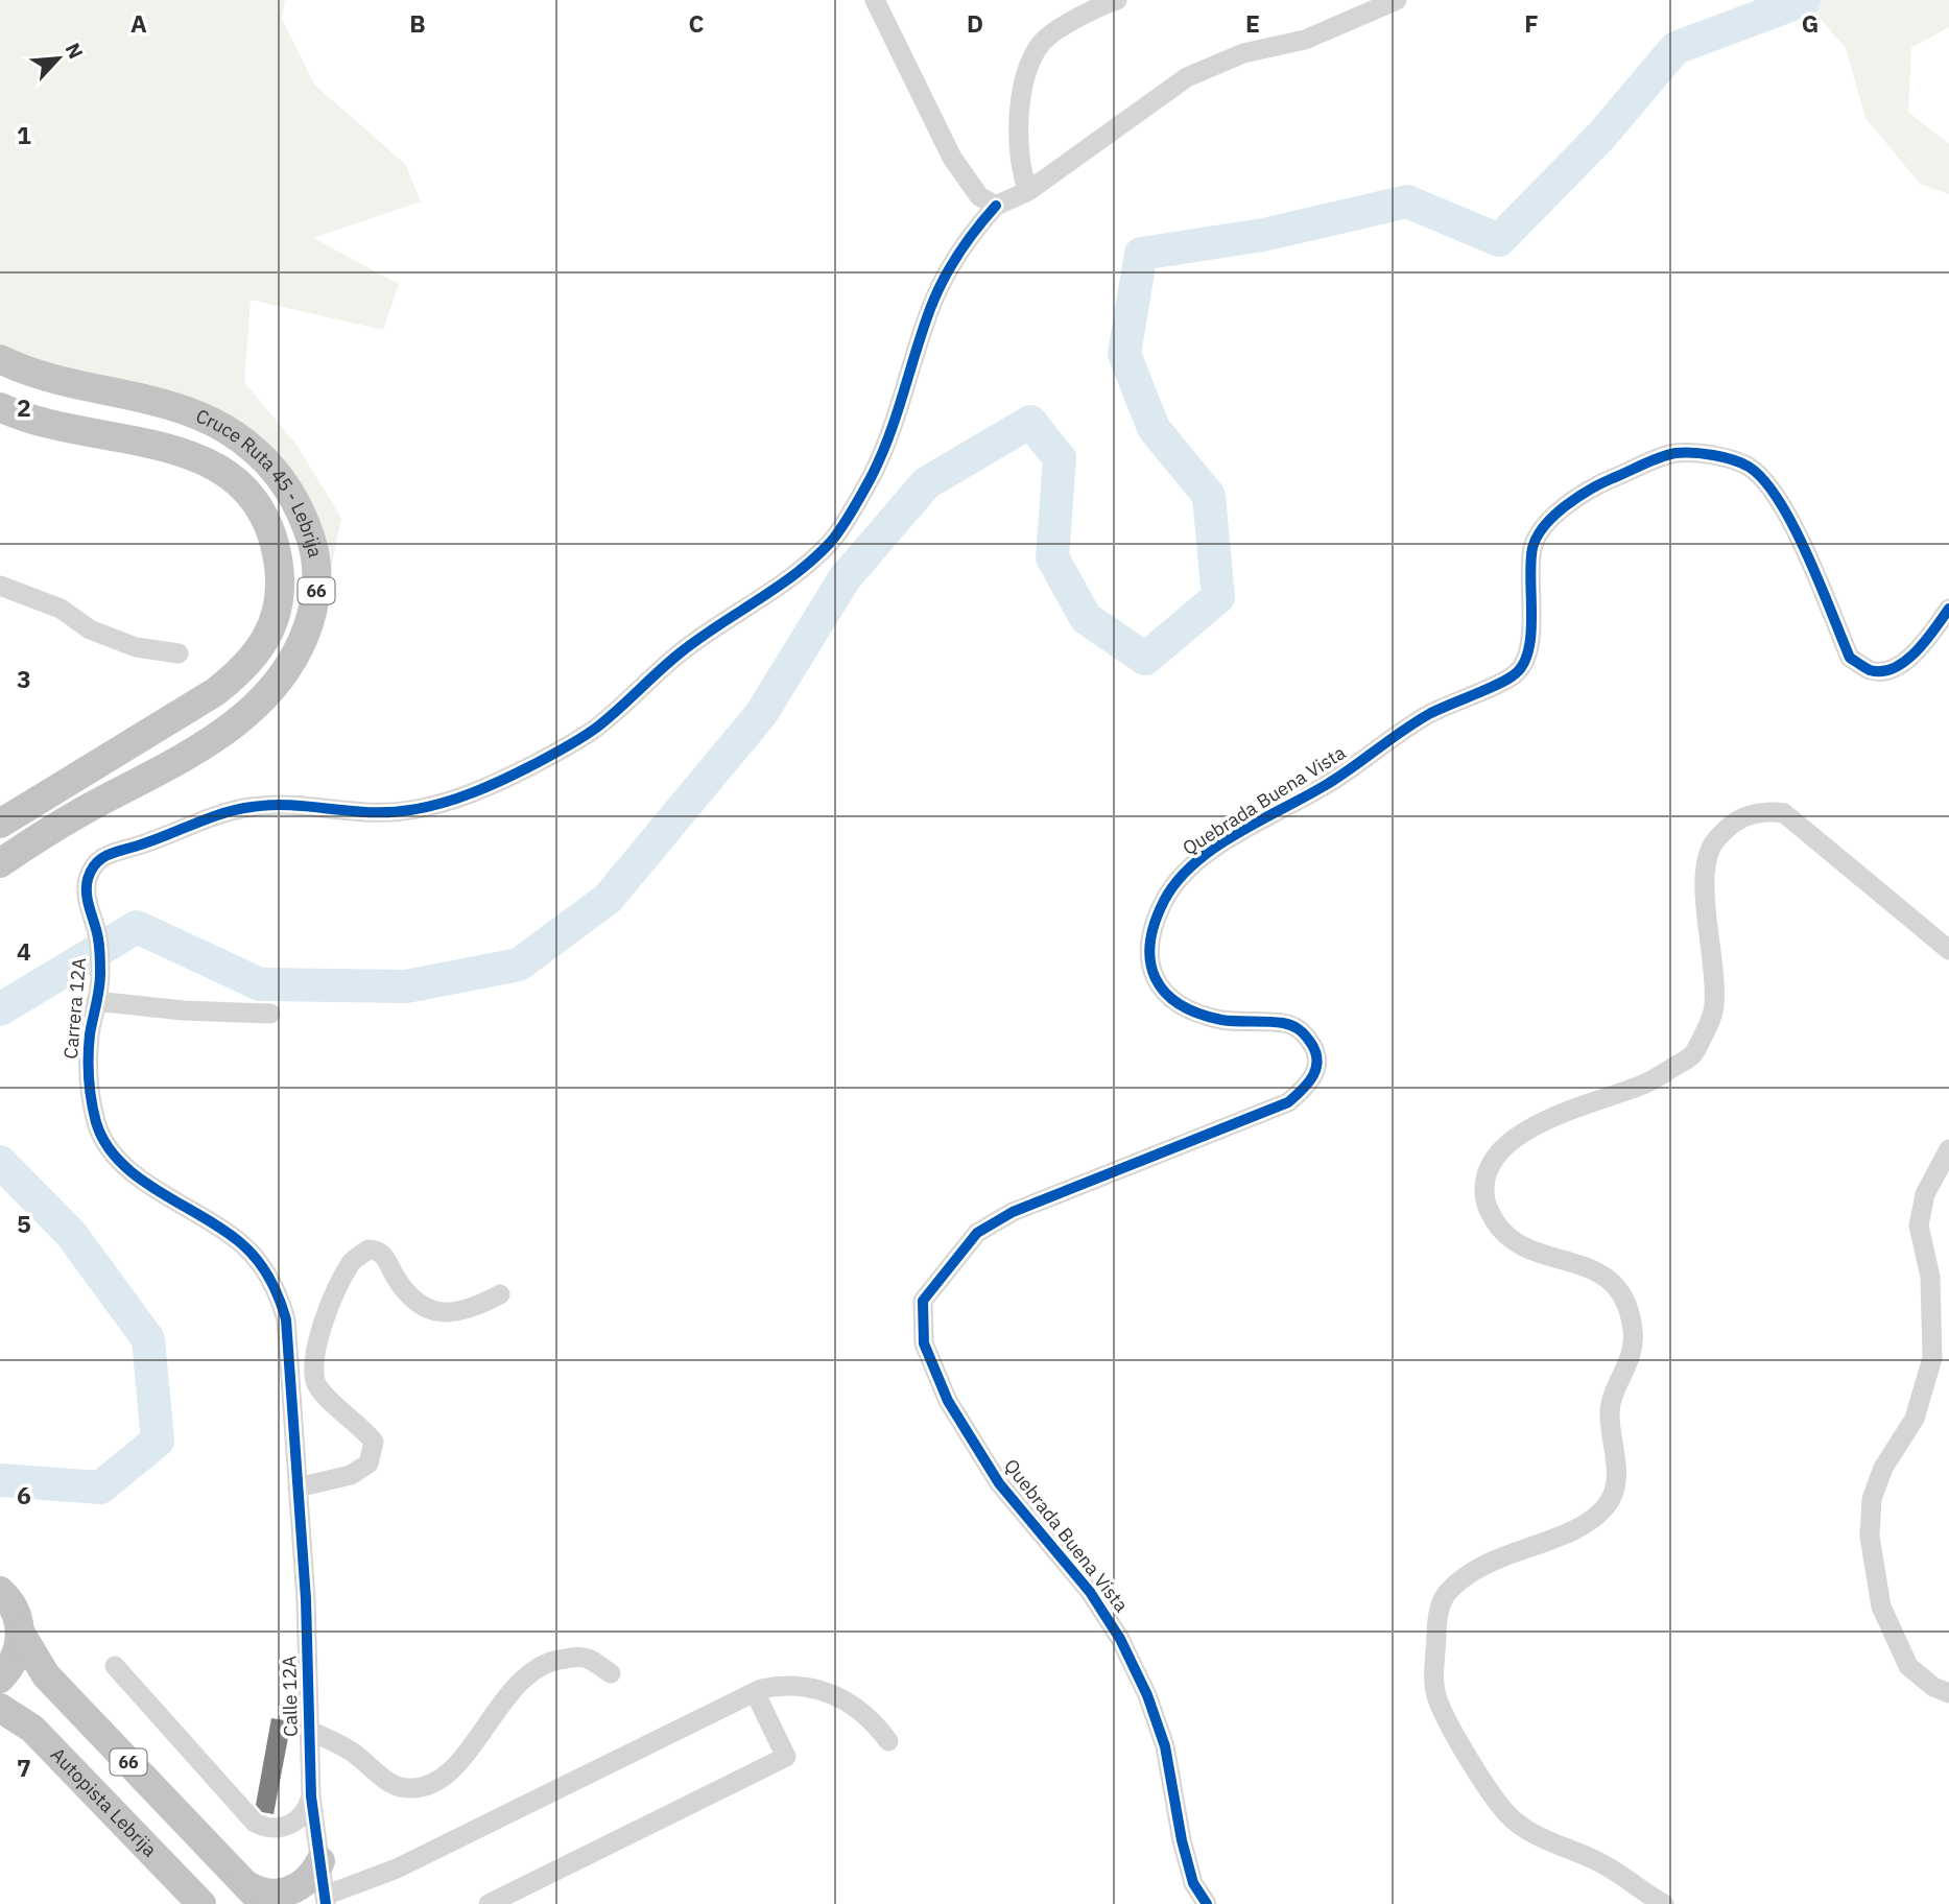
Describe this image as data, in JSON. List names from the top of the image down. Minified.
{"streets":{"highway":["Cruce Ruta 45 - Lebrija","66","Autopista Lebrija"],"street":["Quebrada Buena Vista","Carrera 12A","Calle 12A"]},"crossings":[["Carrera 12A","Calle 12A"]],"north":"top right","grid":{"columns":["A","B","C","D","E","F","G"],"rows":["1","2","3","4","5","6","7"]}}
